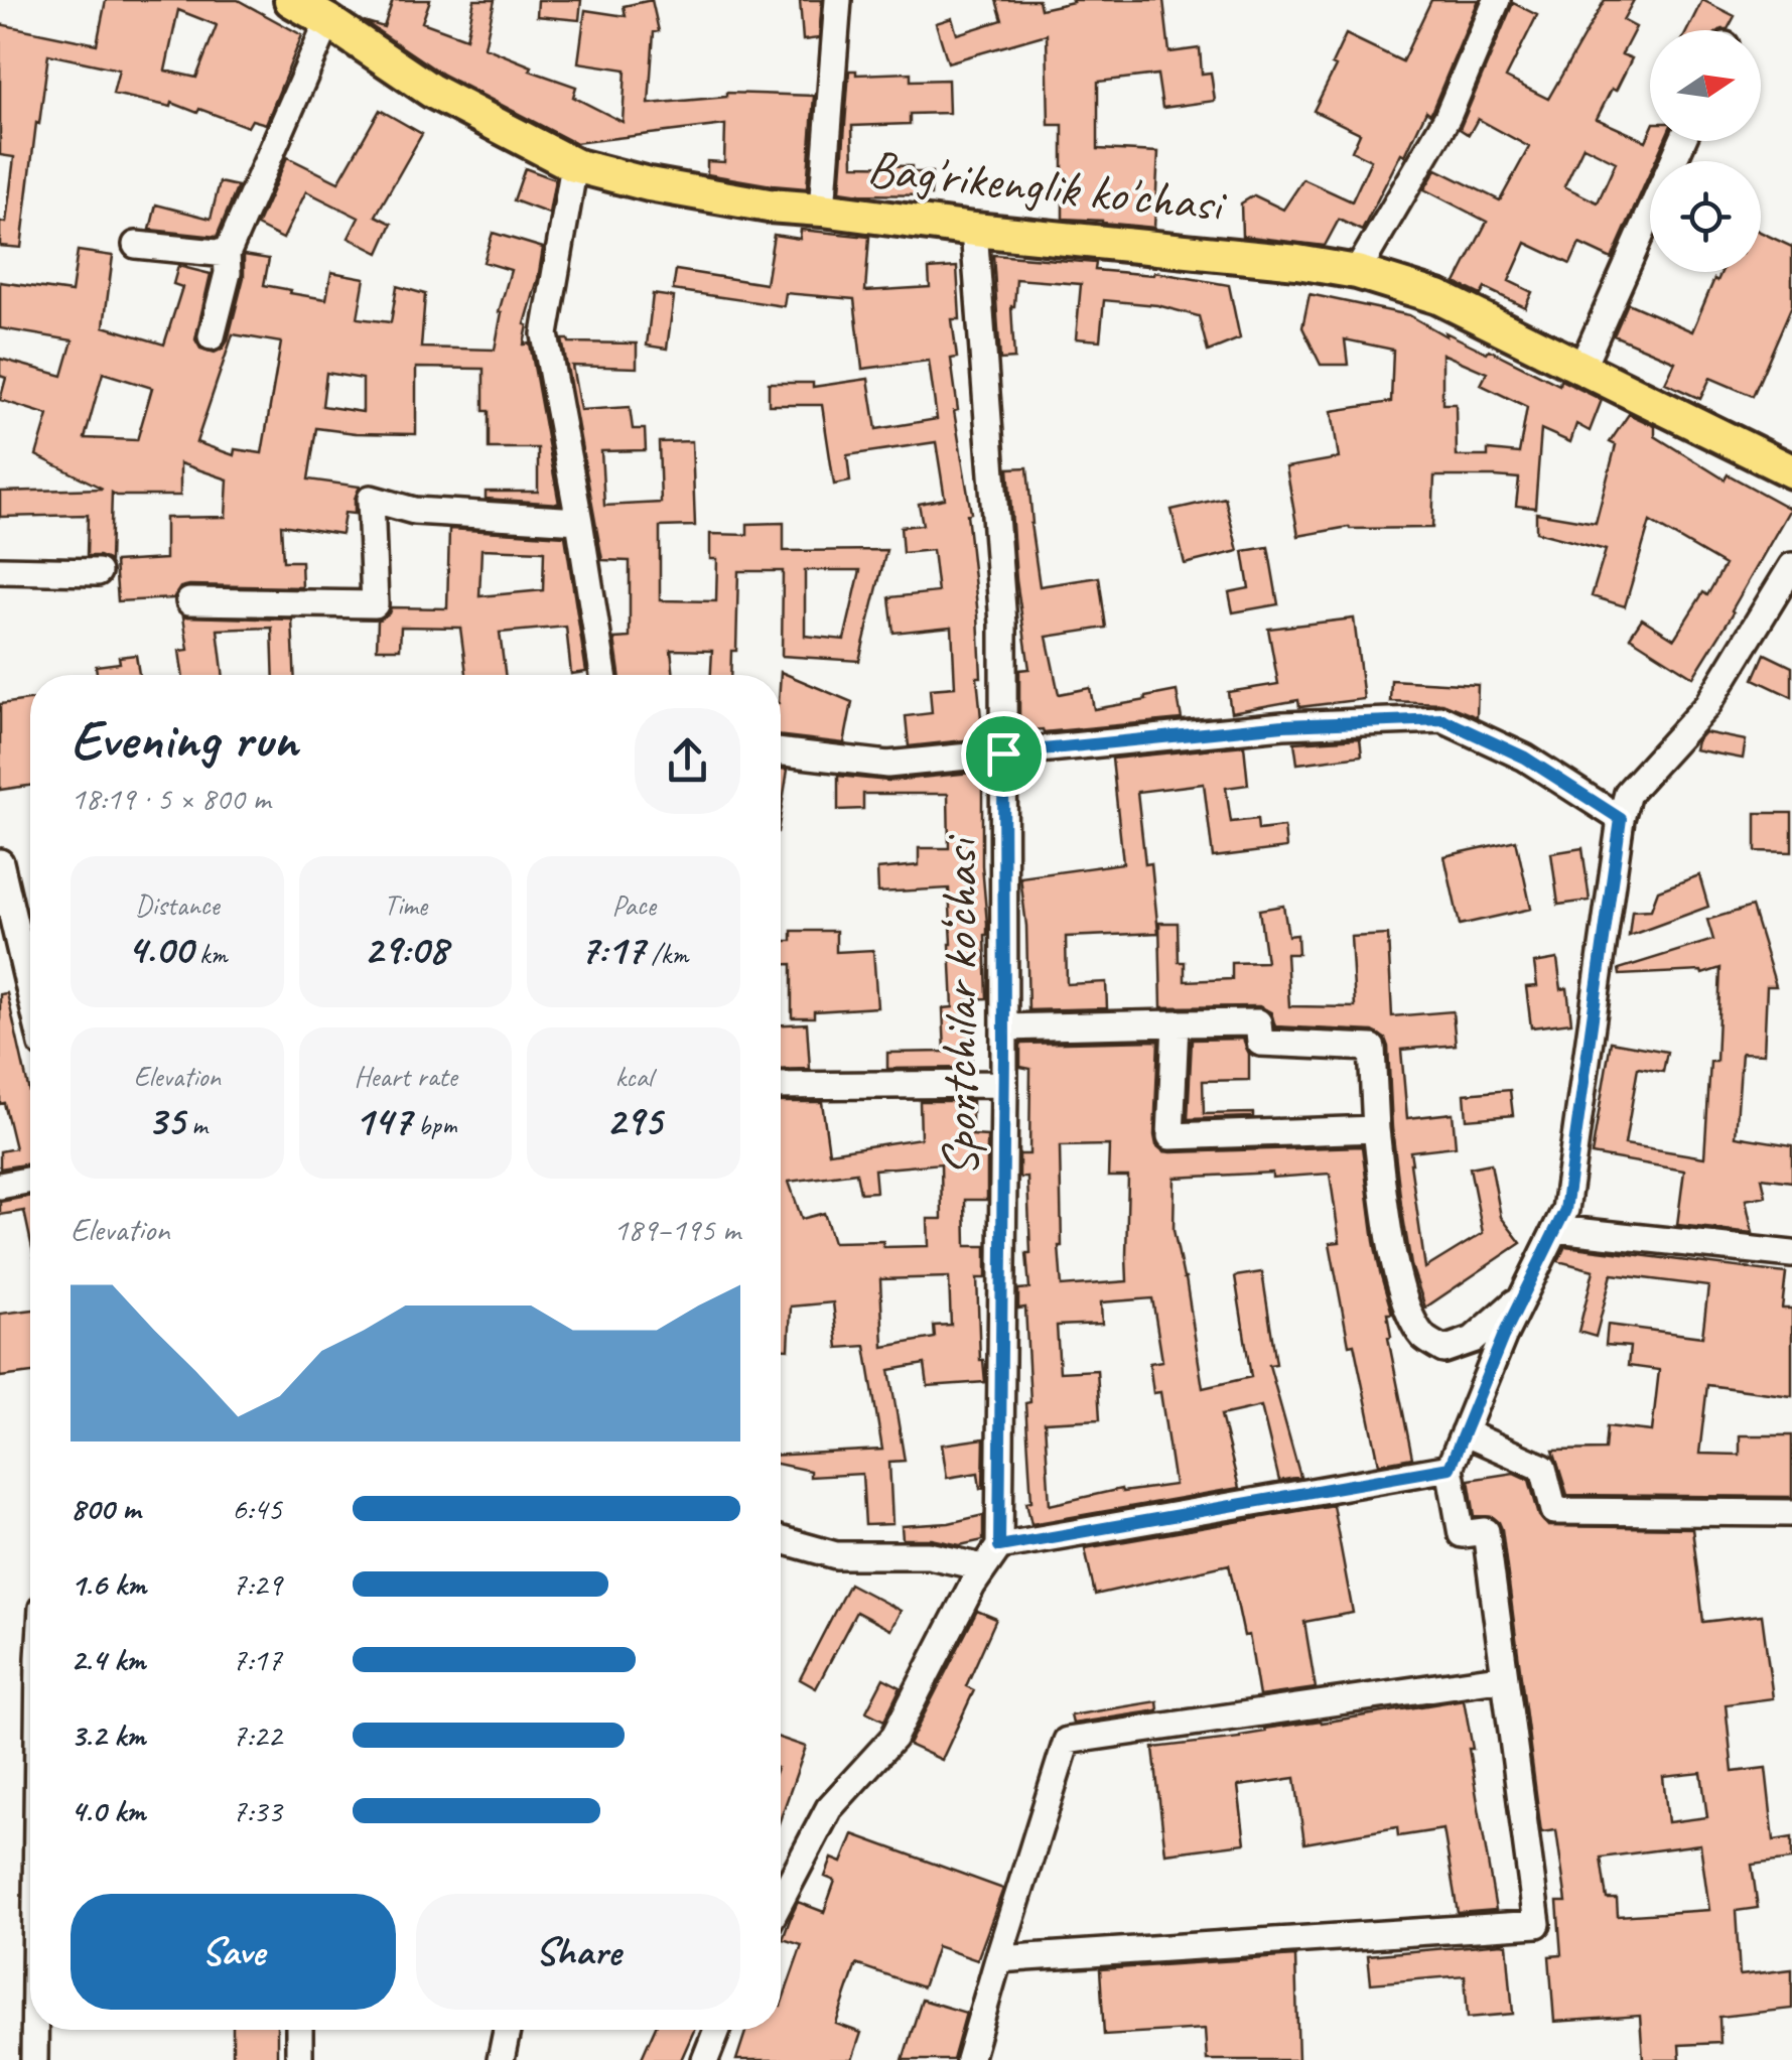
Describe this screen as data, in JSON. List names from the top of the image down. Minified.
{"streets":{"main road":["Bag'rikenglik ko'chasi"],"street":["Sportchilar ko‘chasi"]},"crossings":[["Bag'rikenglik ko'chasi","Sportchilar ko‘chasi"]],"north":"right","page":{"heading":["Evening run","18:19 · 5 × 800 m"],"stats":[["Distance","4.00 km"],["Time","29:08"],["Pace","7:17 /km"],["Elevation","35 m"],["Heart rate","147 bpm"],["kcal","295"]],"chart":["Elevation","189–195 m"],"list":[{"name":"800 m","note":"6:45"},{"name":"1.6 km","note":"7:29"},{"name":"2.4 km","note":"7:17"},{"name":"3.2 km","note":"7:22"},{"name":"4.0 km","note":"7:33"}],"buttons":["Save","Share"]}}
